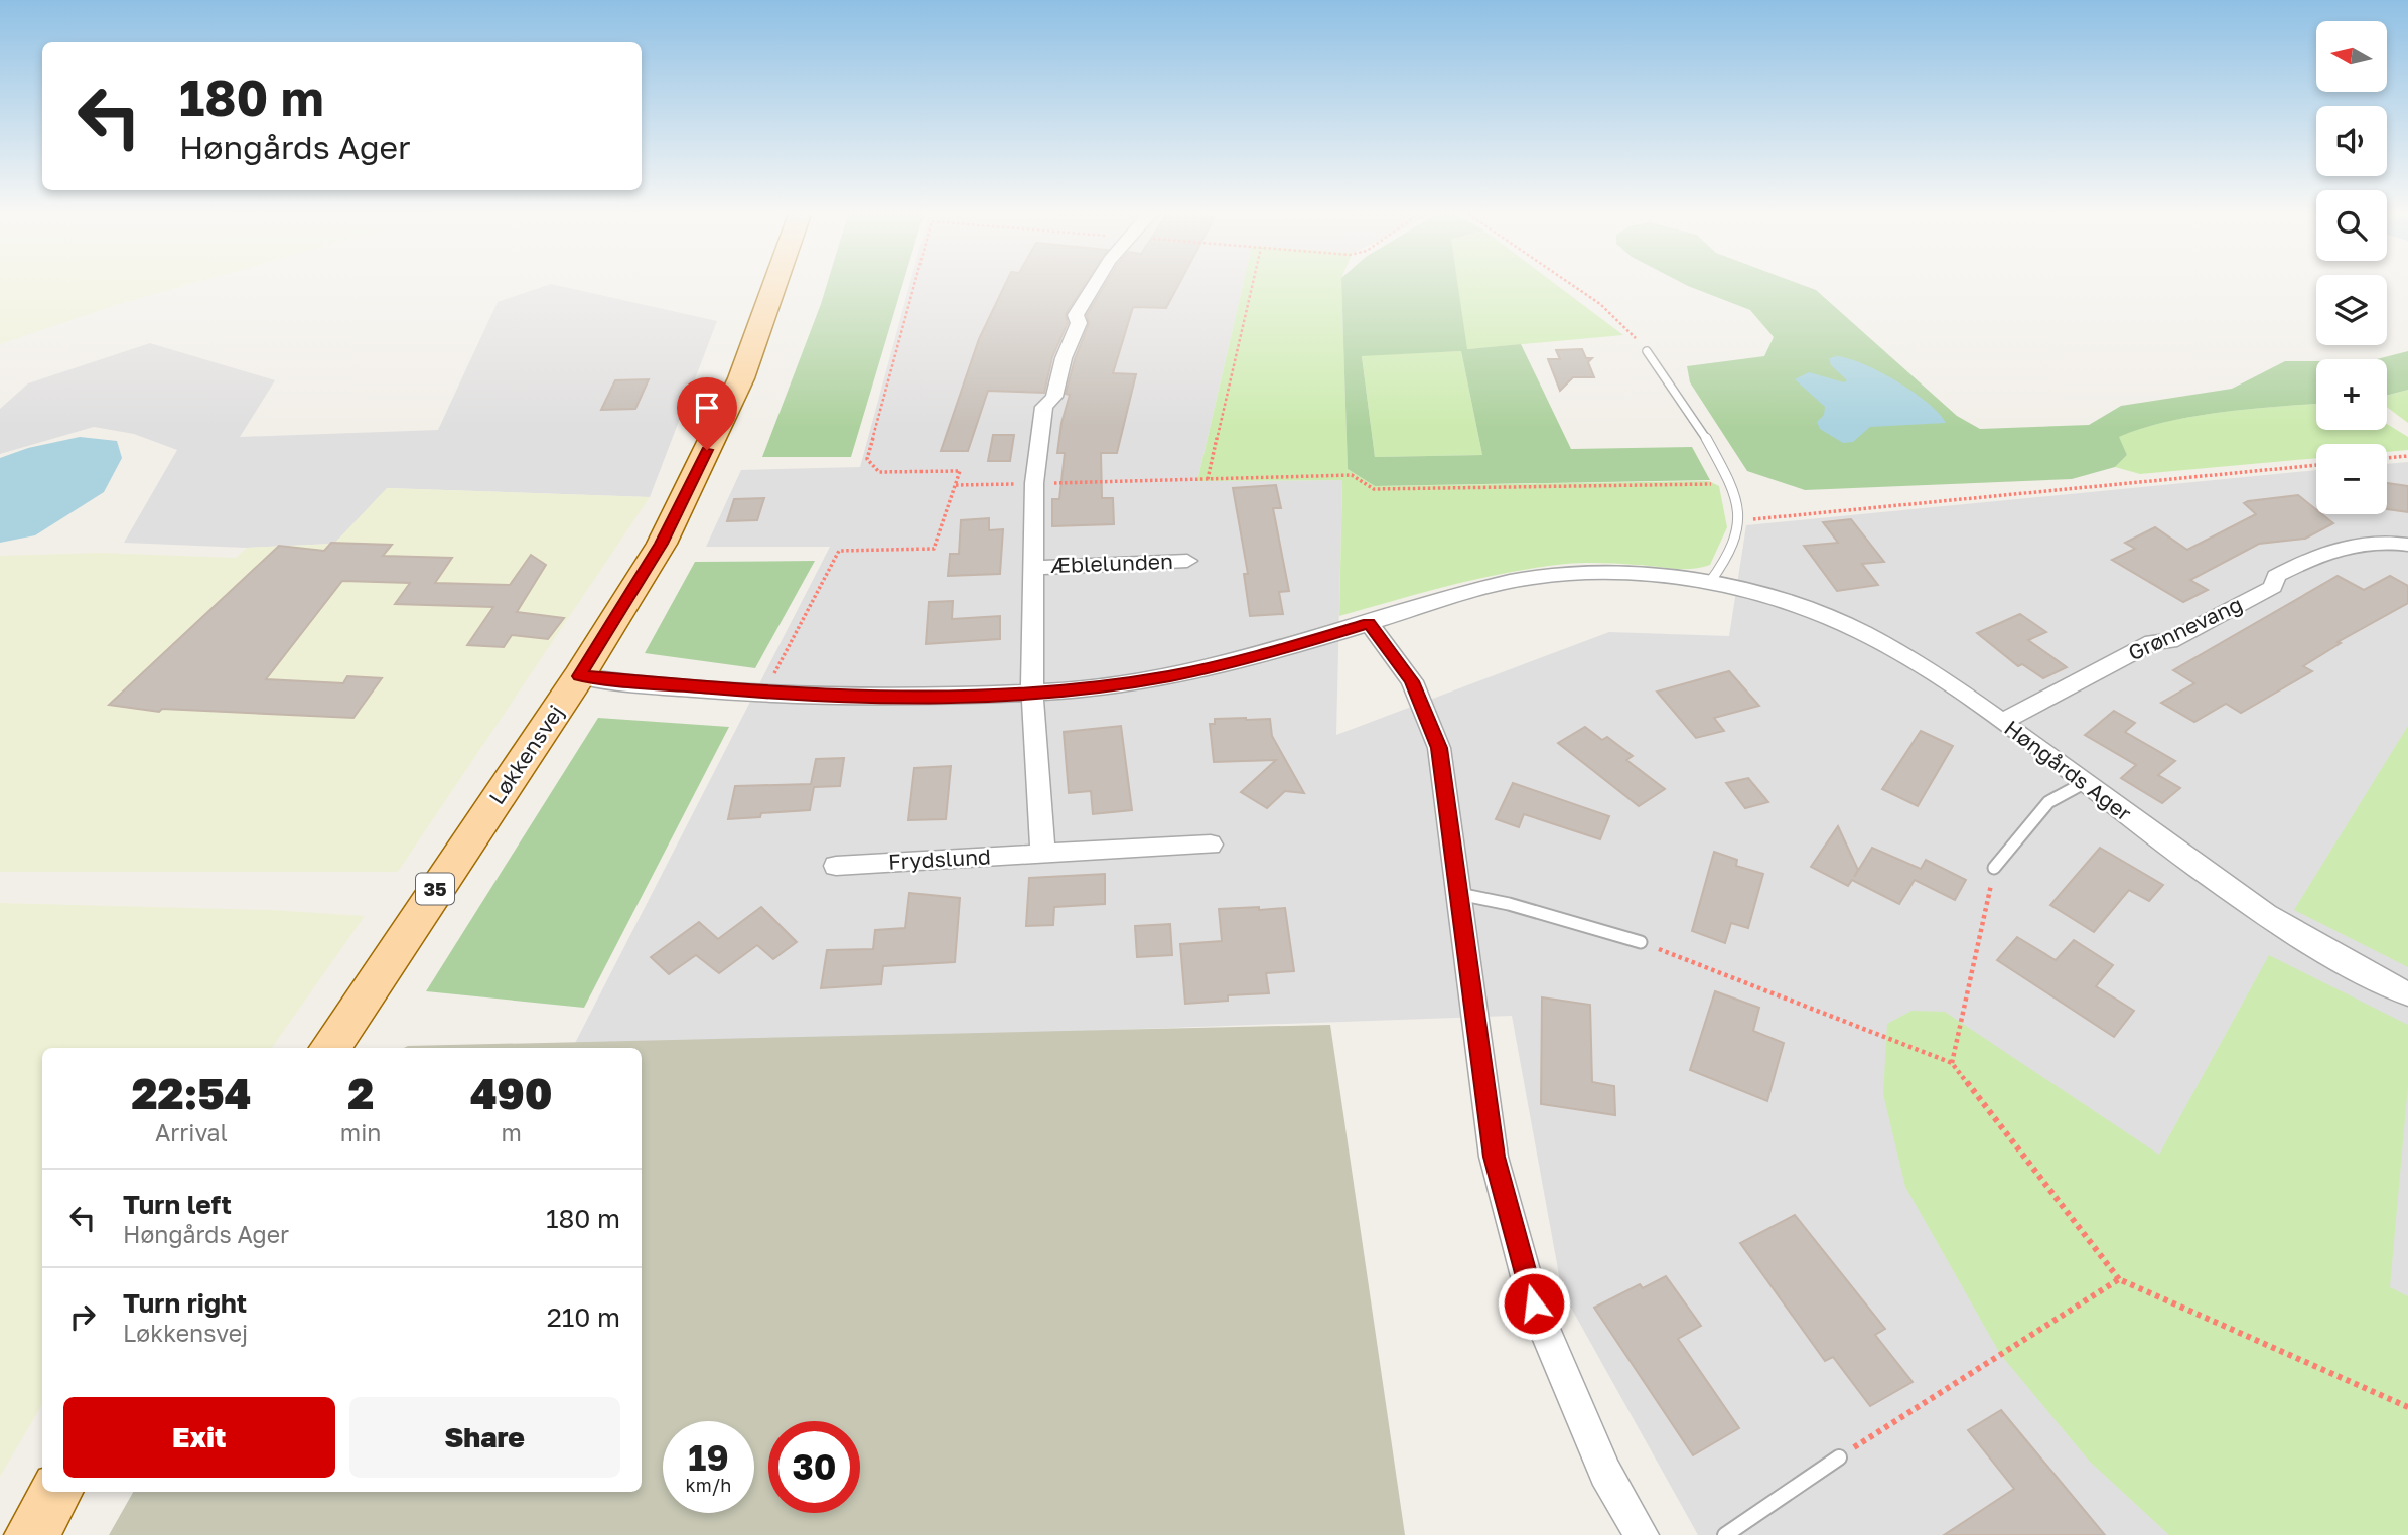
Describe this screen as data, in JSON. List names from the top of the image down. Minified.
{"streets":{"main road":["Løkkensvej","35"],"street":["Æblelunden","Grønnevang","Høngårds Ager","Frydslund"]},"crossings":[["Æblelunden","Høngårds Ager"],["Grønnevang","Høngårds Ager"],["Løkkensvej","Høngårds Ager"]],"north":"left","page":{"map_buttons":["+","−"],"turn":["180 m","Høngårds Ager"],"eta":["22:54","Arrival","2","min","490","m"],"list":[{"name":"Turn left","note":"Høngårds Ager","value":"180 m"},{"name":"Turn right","note":"Løkkensvej","value":"210 m"}],"buttons":["Exit","Share"],"speed":"19 km/h","limit":"30"}}
